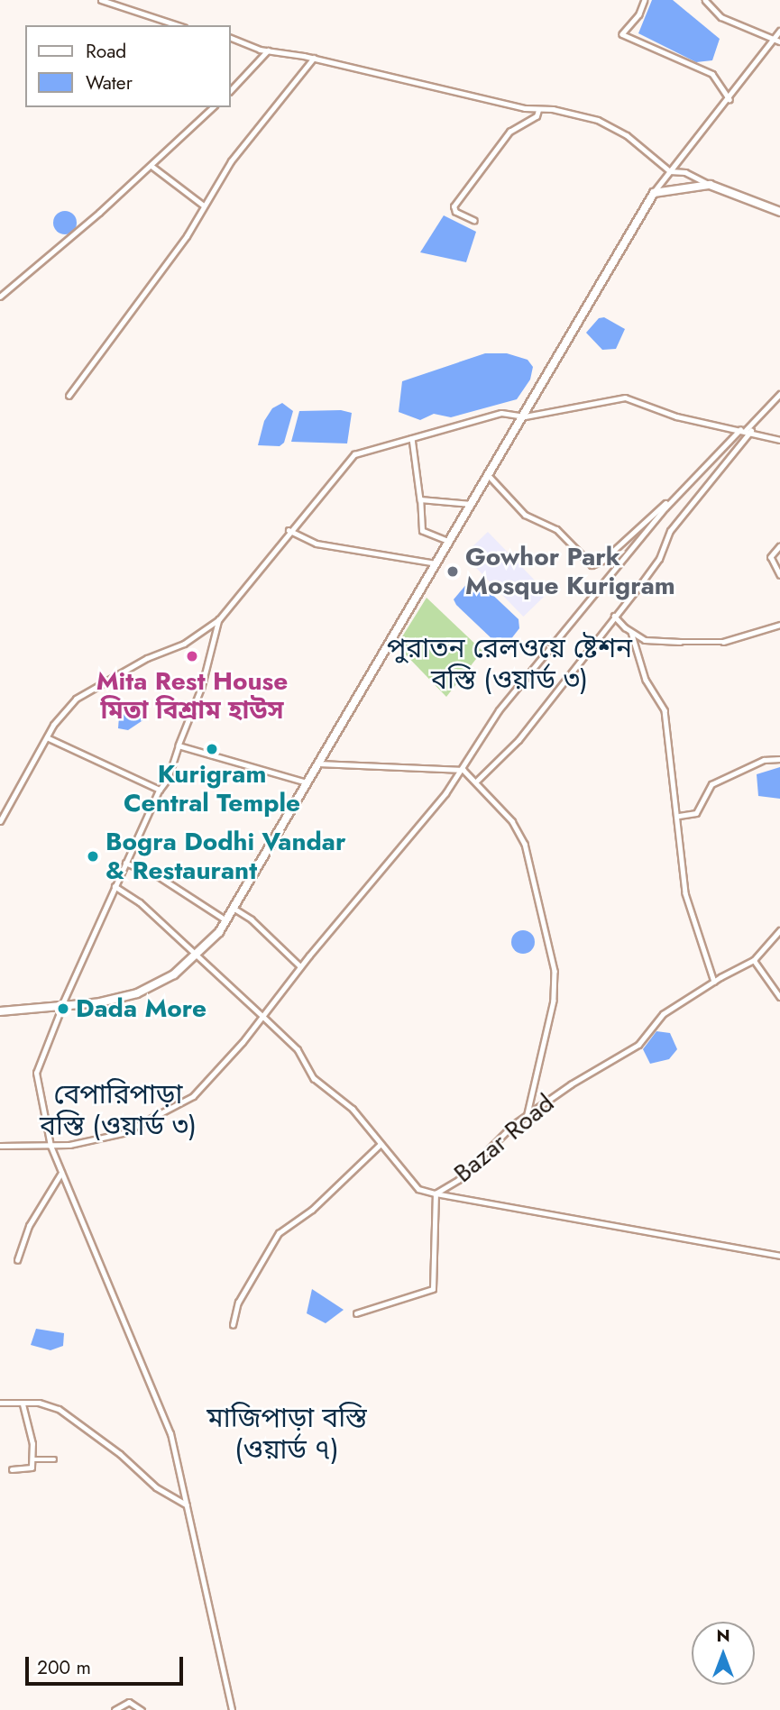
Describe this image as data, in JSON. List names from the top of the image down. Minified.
{"streets":{"street":["Bazar Road"]},"districts":["পুরাতন রেলওয়ে ষ্টেশন বস্তি (ওয়ার্ড ৩)","বেপারিপাড়া বস্তি (ওয়ার্ড ৩)","মাজিপাড়া বস্তি (ওয়ার্ড ৭)"],"places":["Gowhor Park Mosque Kurigram","Mita Rest House মিতা বিশ্রাম হাউস","Kurigram Central Temple","Bogra Dodhi Vandar & Restaurant","Dada More"],"legend":["Road","Water"],"scale_bar":"200 m","north":"top"}
